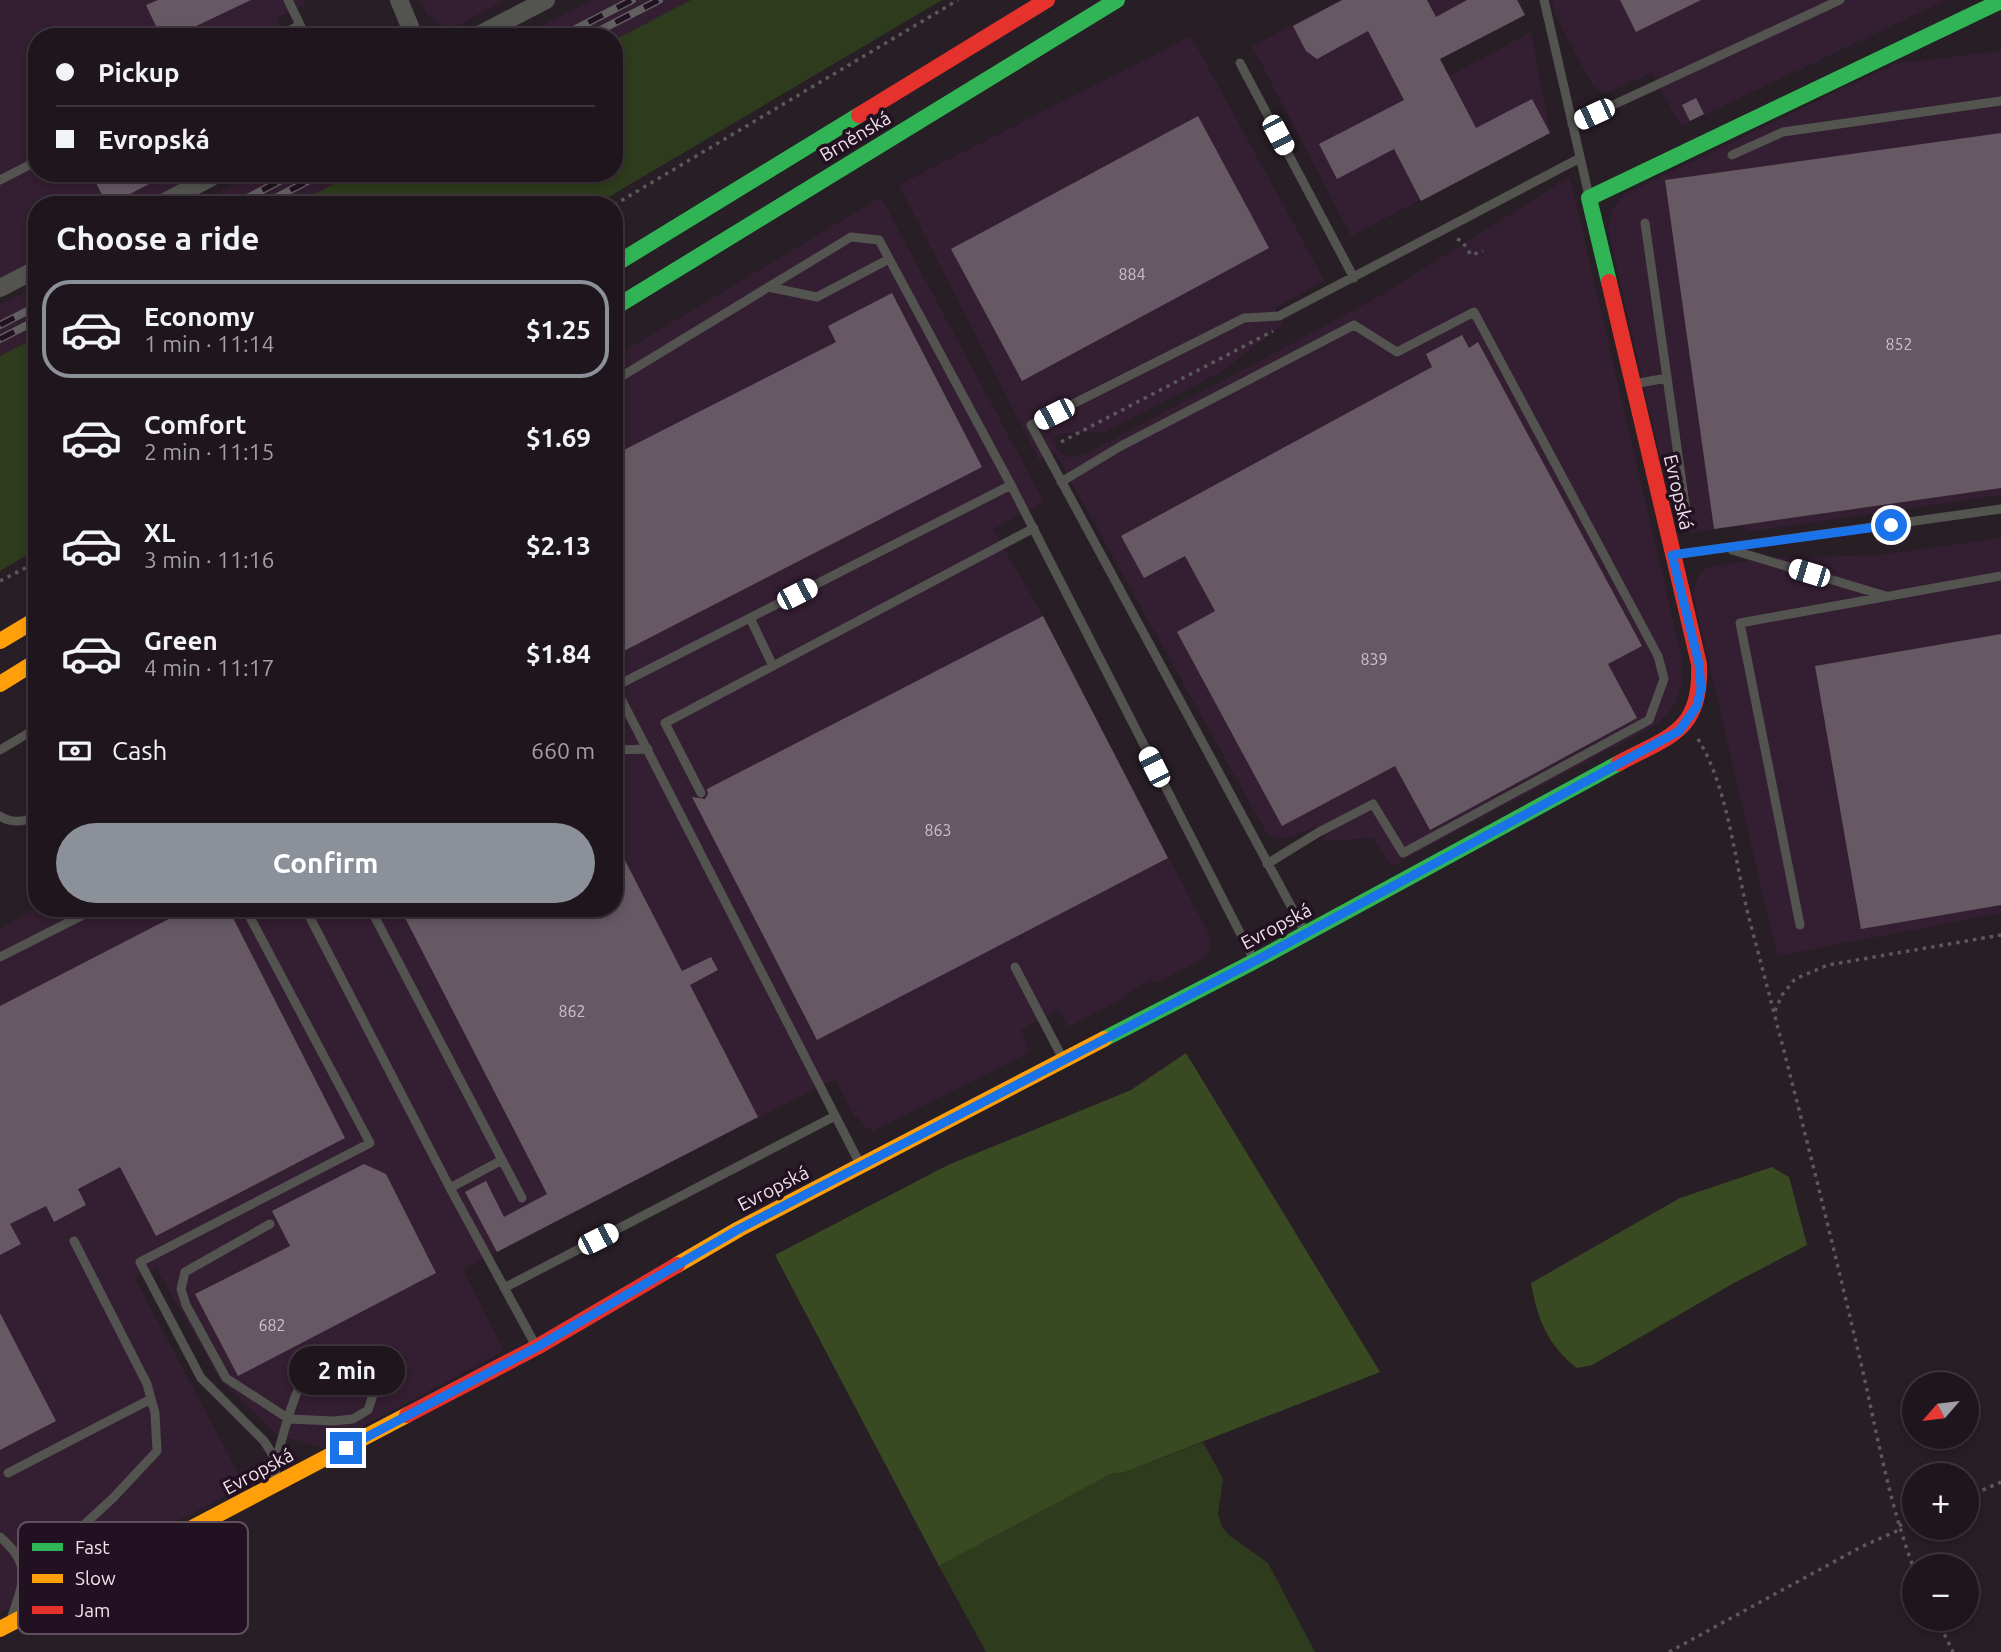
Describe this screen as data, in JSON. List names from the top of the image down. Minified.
{"streets":{"main road":["Brněnská","Evropská"]},"house_numbers":["884","852","839","863","862","682"],"legend":["Fast","Slow","Jam"],"north":"bottom left","page":{"banner":["Pickup","Evropská"],"heading":"Choose a ride","list":[{"name":"Economy","note":"1 min · 11:14","value":"$1.25"},{"name":"Comfort","note":"2 min · 11:15","value":"$1.69"},{"name":"XL","note":"3 min · 11:16","value":"$2.13"},{"name":"Green","note":"4 min · 11:17","value":"$1.84"}],"pay":["Cash","660 m"],"buttons":"Confirm","bubble":"2 min","map_buttons":["+","−"]}}
